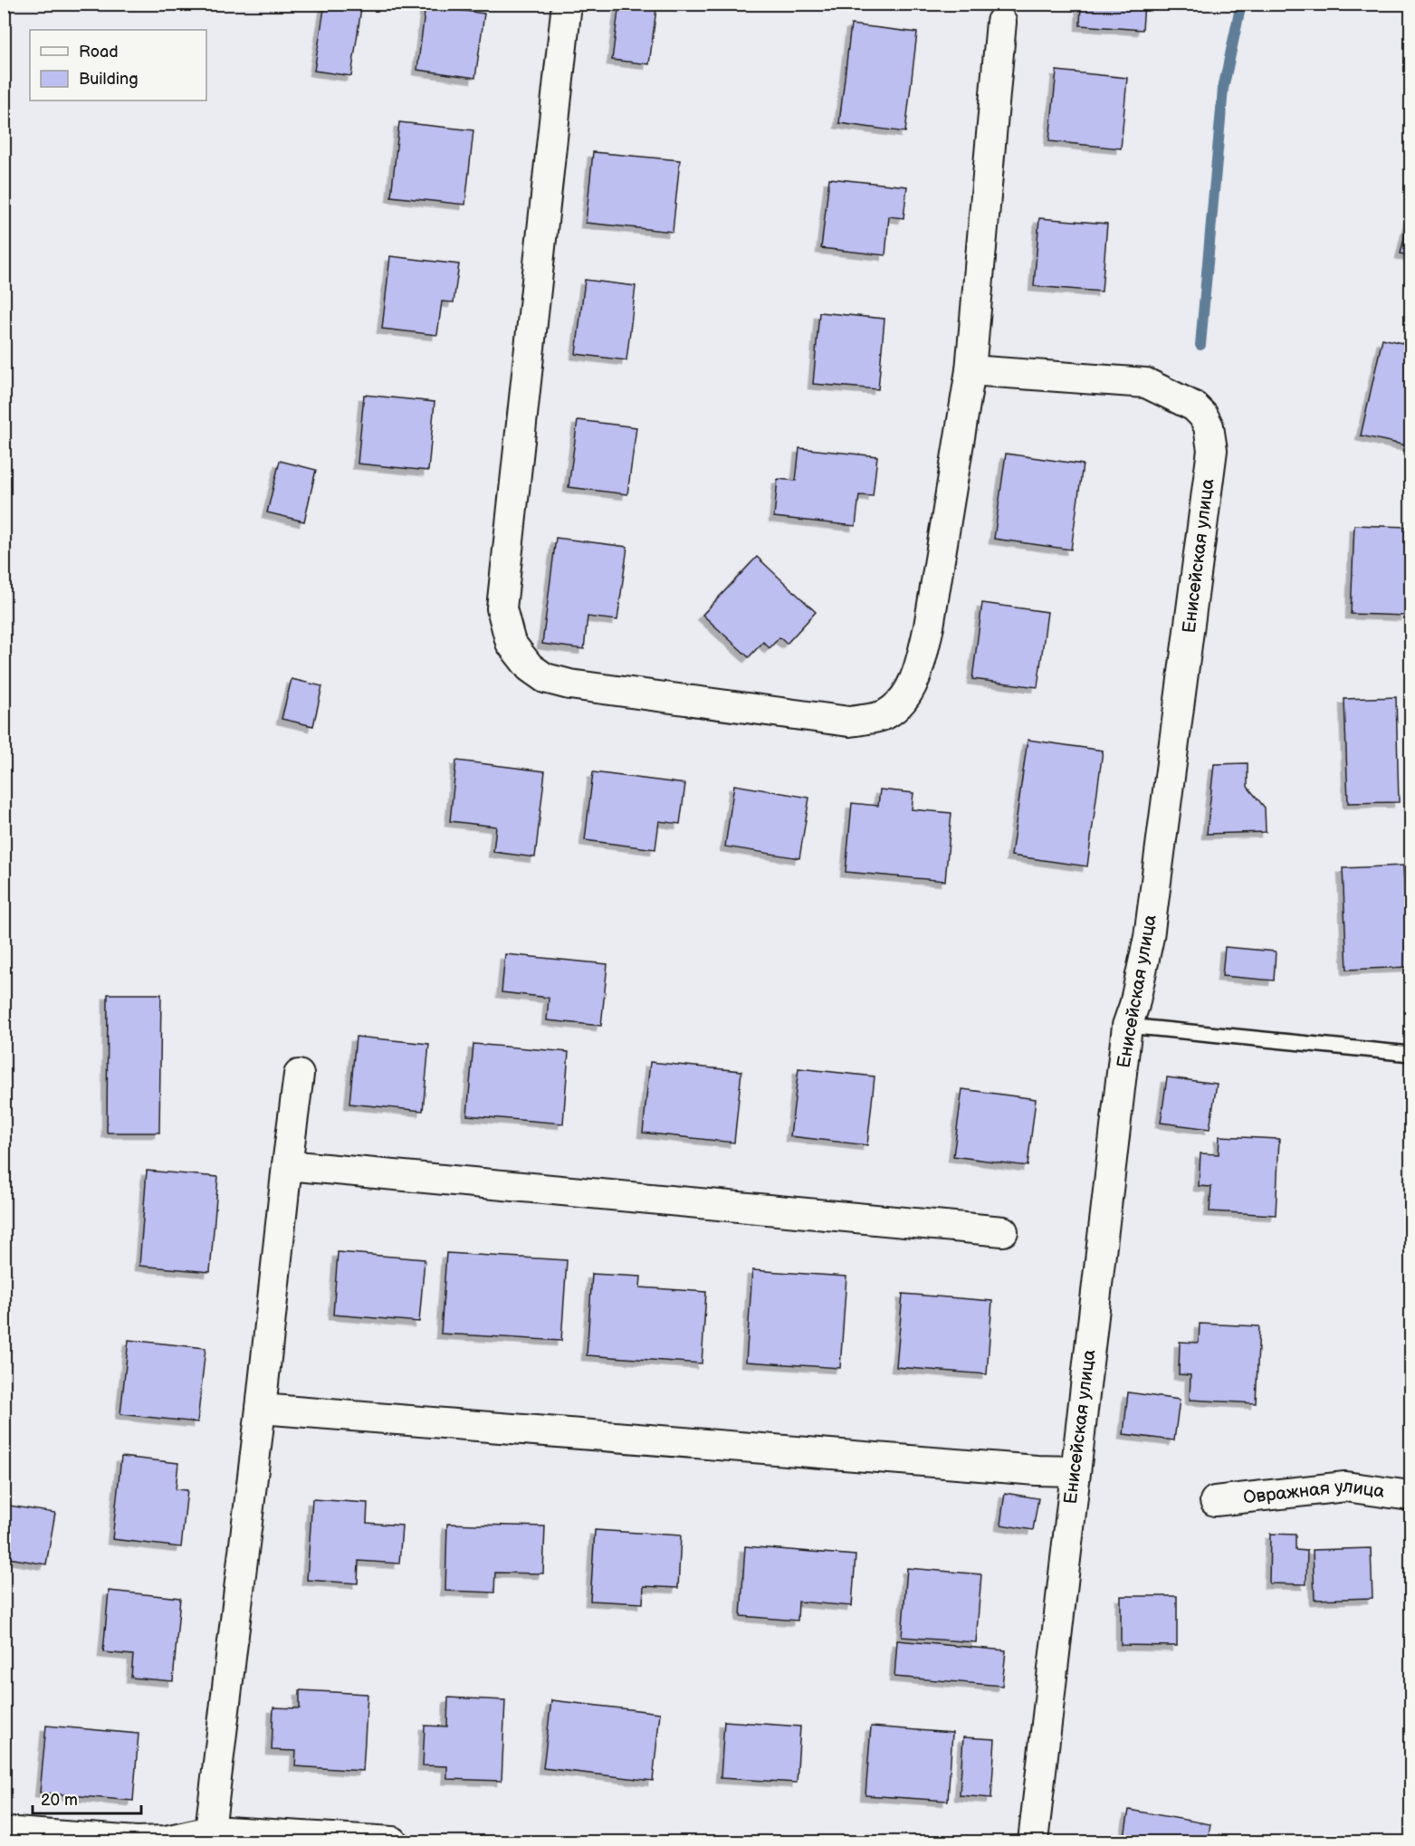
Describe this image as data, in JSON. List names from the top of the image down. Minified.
{"streets":{"street":["Енисейская улица","Овражная улица"]},"legend":["Road","Building"],"scale_bar":"20 m"}
